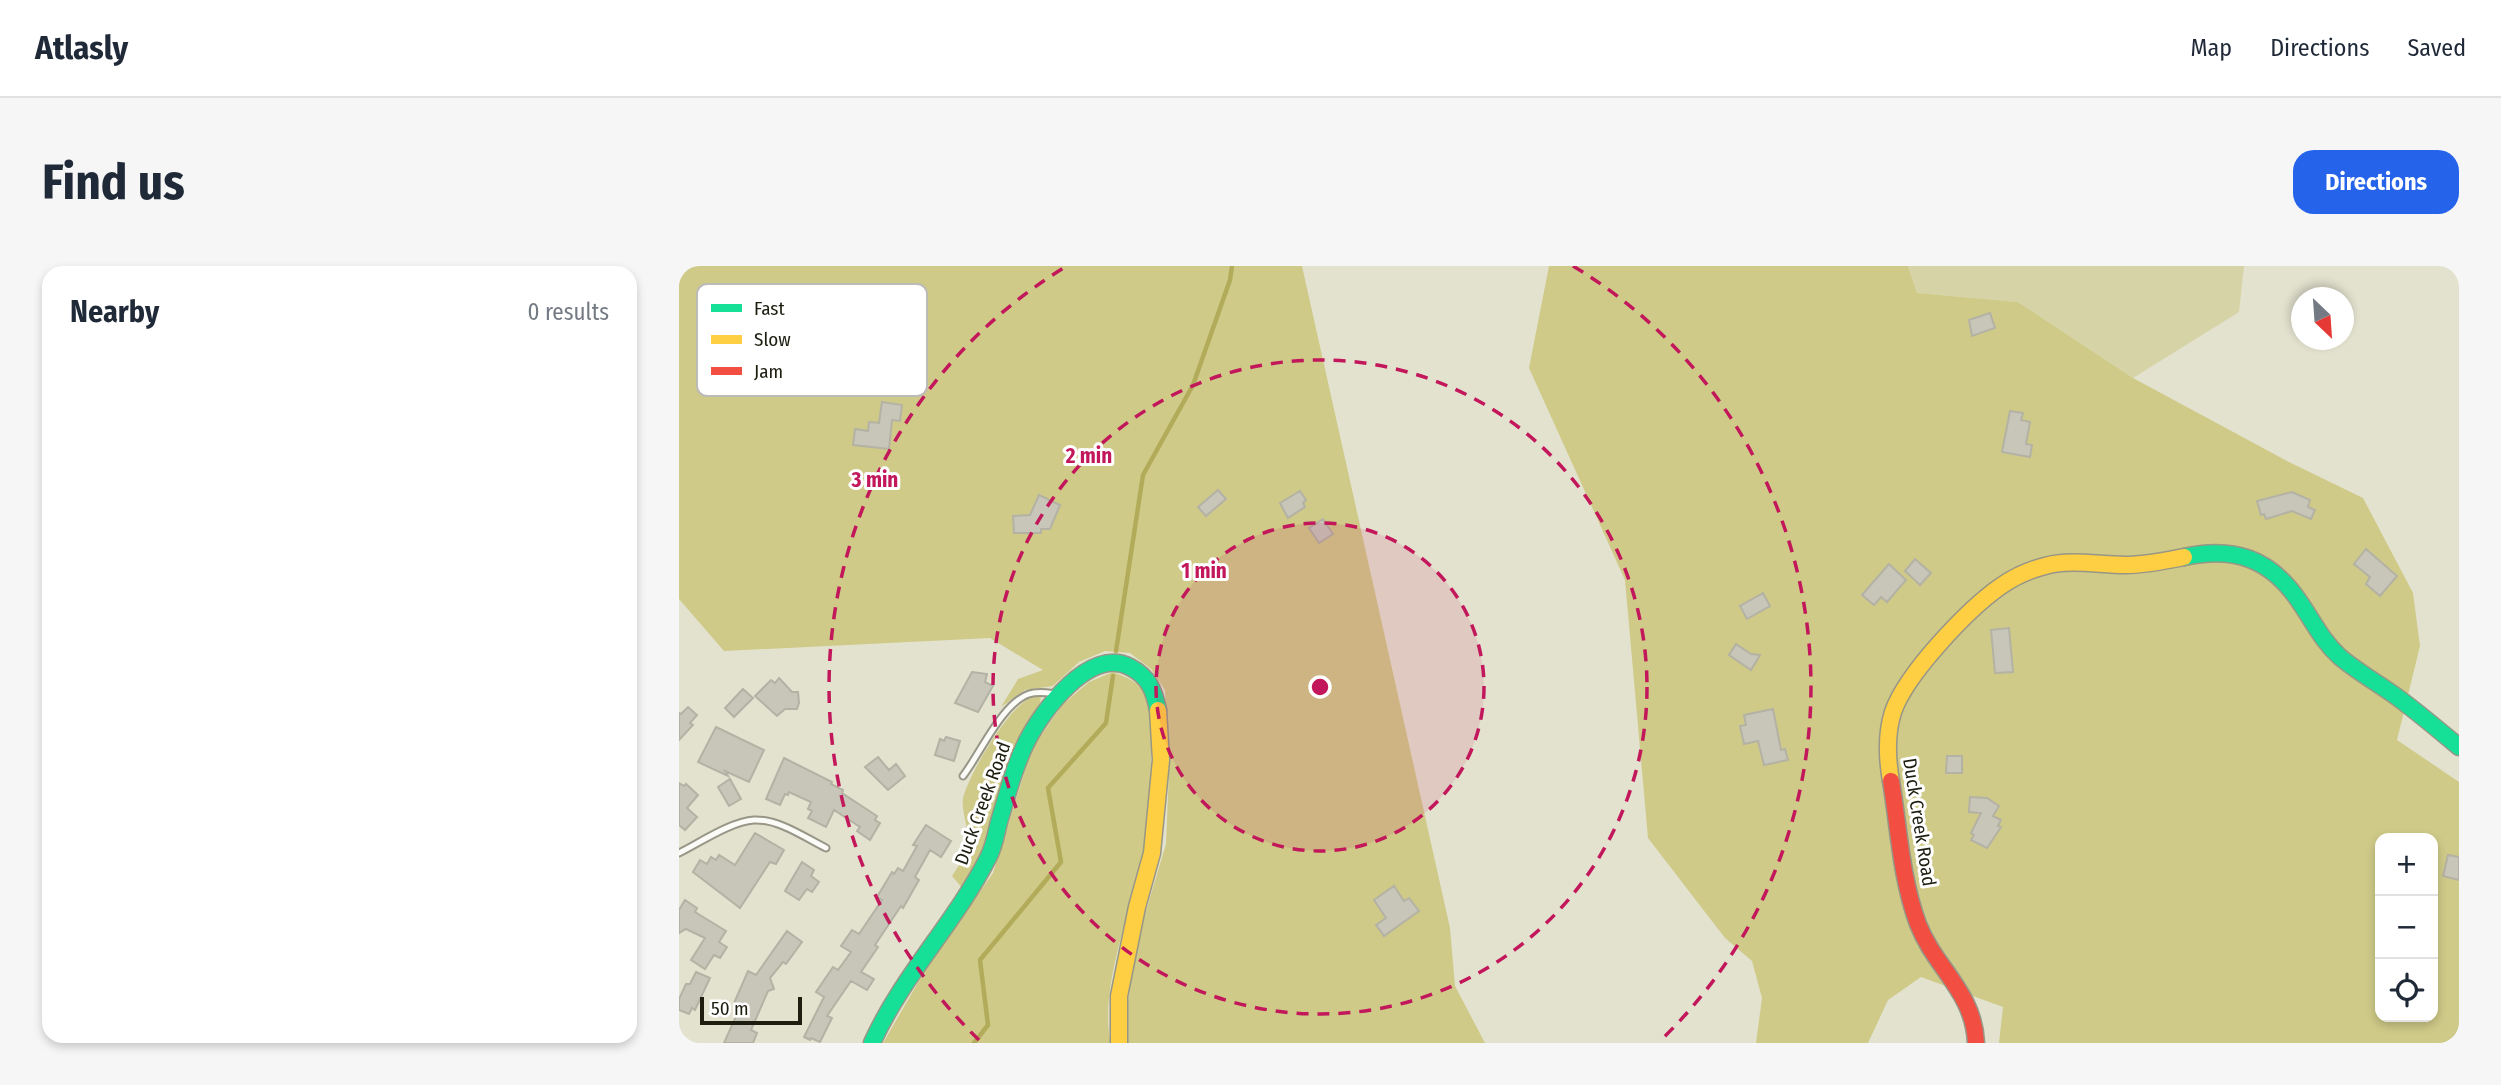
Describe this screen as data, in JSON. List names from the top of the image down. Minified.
{"streets":{"street":["Duck Creek Road"]},"legend":["Fast","Slow","Jam"],"scale_bar":"50 m","north":"bottom right","page":{"header":"Atlasly","nav":["Map","Directions","Saved"],"buttons":"Directions","title":"Find us","heading":["Nearby","0 results"],"map_buttons":["+","−"],"scale":"50 m"},"rings":["2 min","3 min","1 min"]}
